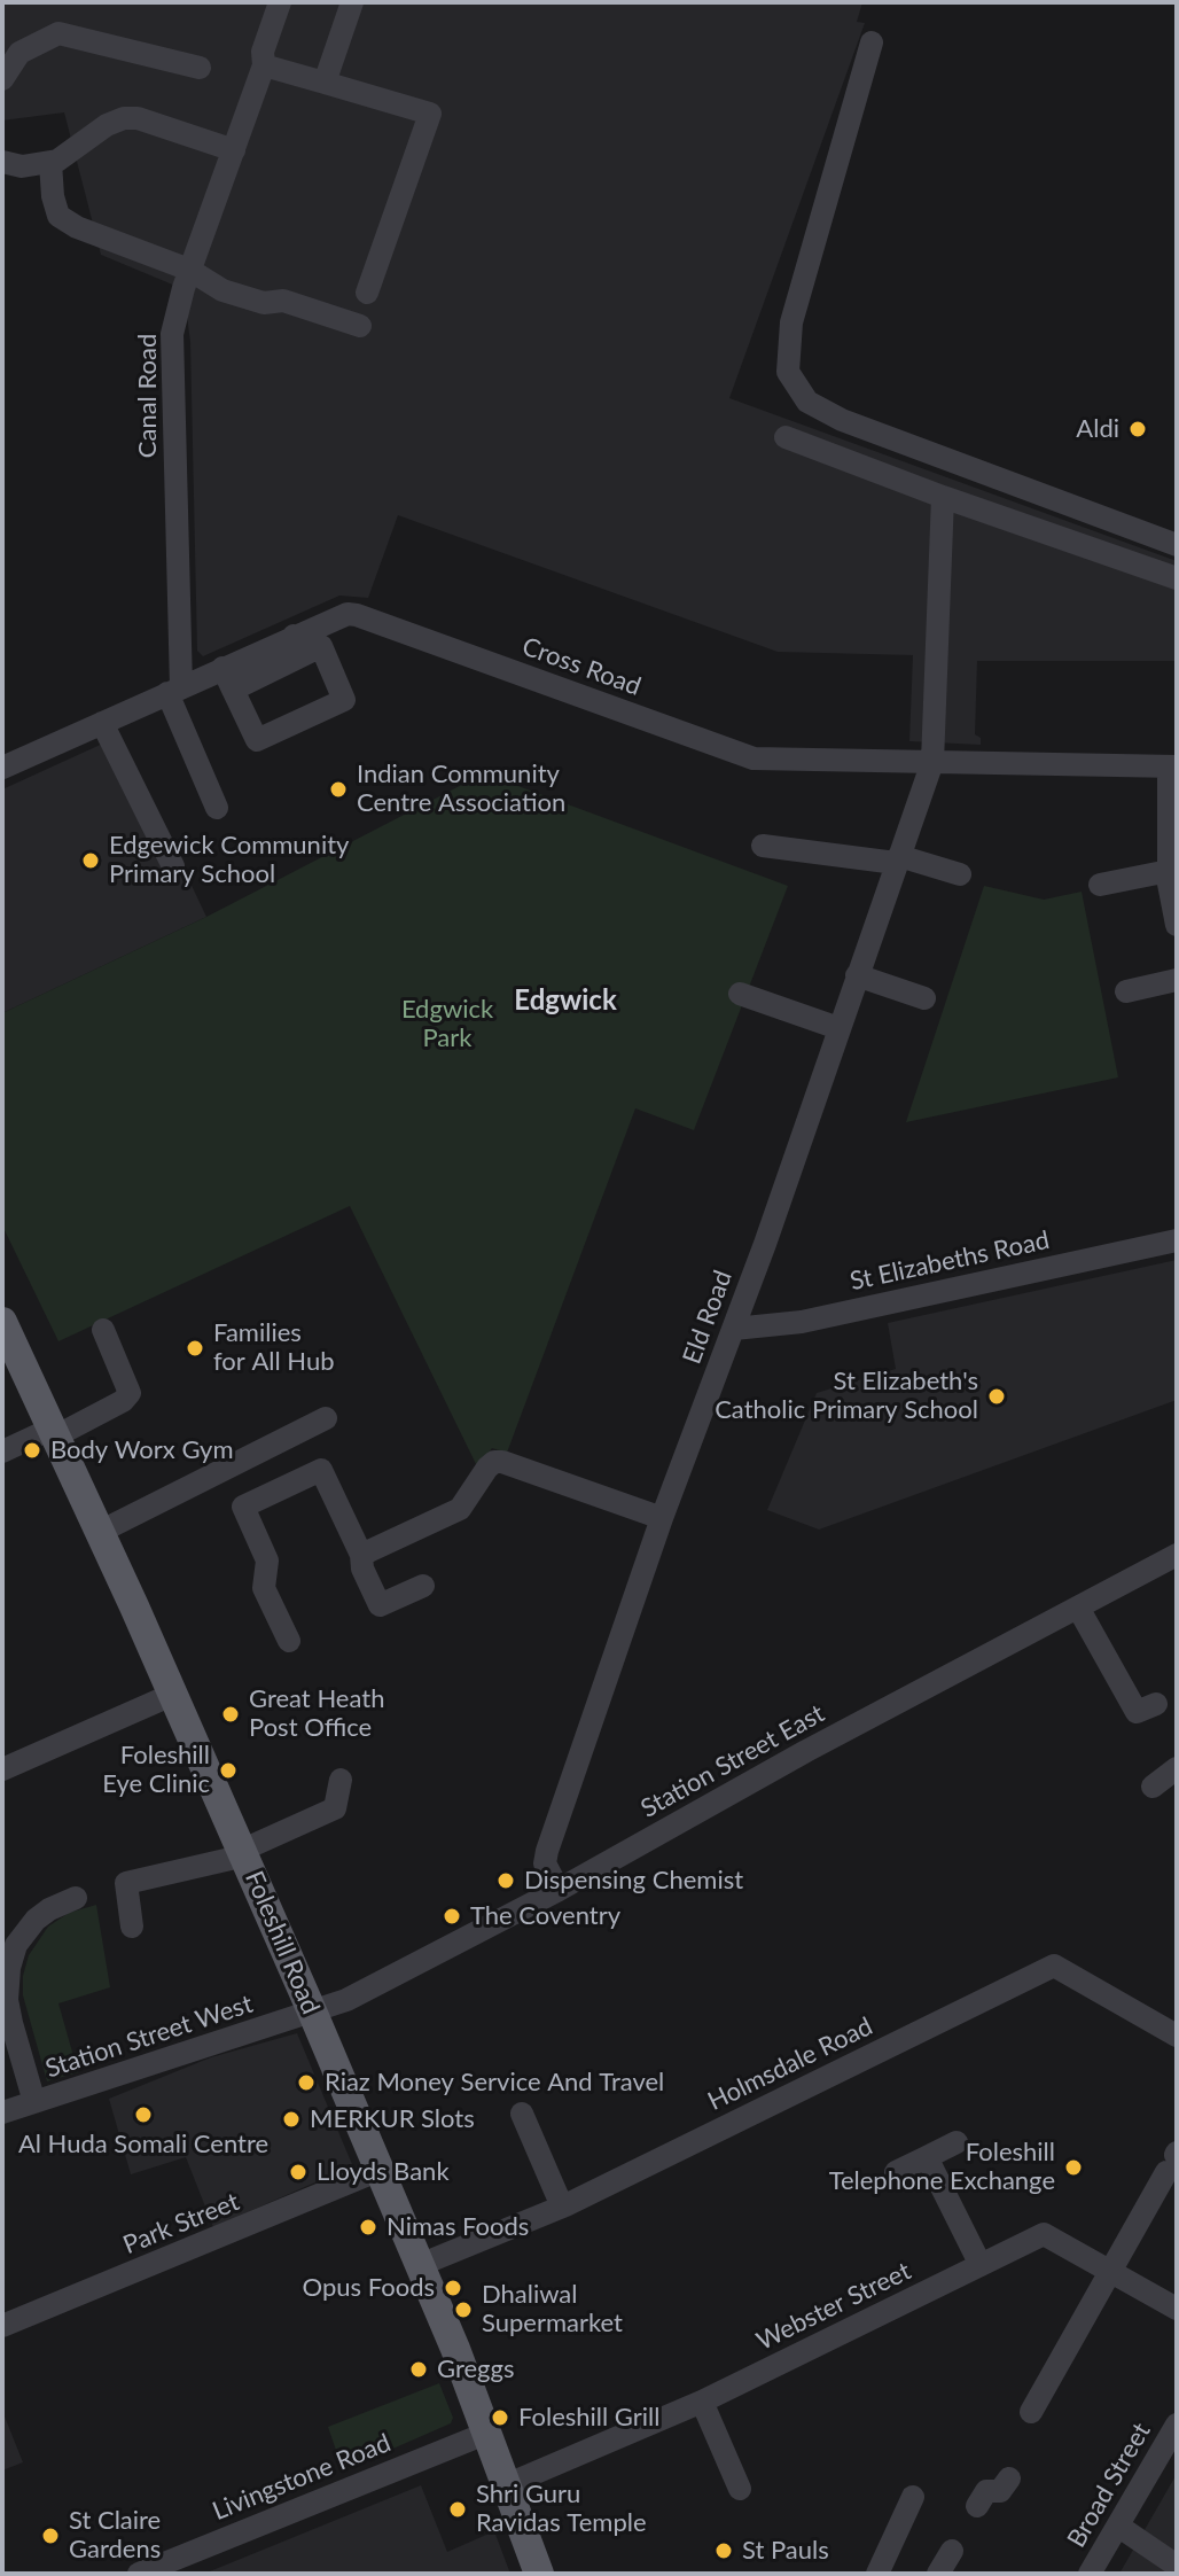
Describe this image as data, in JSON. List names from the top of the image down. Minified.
{"streets":{"main road":["Foleshill Road"],"street":["Canal Road","Cross Road","St Elizabeths Road","Eld Road","Station Street East","Station Street West","Holmsdale Road","Park Street","Webster Street","Livingstone Road","Broad Street"]},"crossings":[["Canal Road","Cross Road"],["Cross Road","Eld Road"],["St Elizabeths Road","Eld Road"],["Eld Road","Station Street East"],["Station Street East","Foleshill Road"],["Station Street East","Station Street West"],["Foleshill Road","Station Street West"],["Foleshill Road","Holmsdale Road"],["Foleshill Road","Park Street"],["Foleshill Road","Webster Street"],["Foleshill Road","Livingstone Road"]],"districts":["Edgwick"],"parks":["Edgwick Park"],"places":["Aldi","Indian Community Centre Association","Edgewick Community Primary School","Families for All Hub","St Elizabeth's Catholic Primary School","Body Worx Gym","Great Heath Post Office","Foleshill Eye Clinic","Dispensing Chemist","The Coventry","Riaz Money Service And Travel","Al Huda Somali Centre","MERKUR Slots","Foleshill Telephone Exchange","Lloyds Bank","Nimas Foods","Opus Foods","Dhaliwal Supermarket","Greggs","Foleshill Grill","Shri Guru Ravidas Temple","St Claire Gardens","St Pauls"]}
